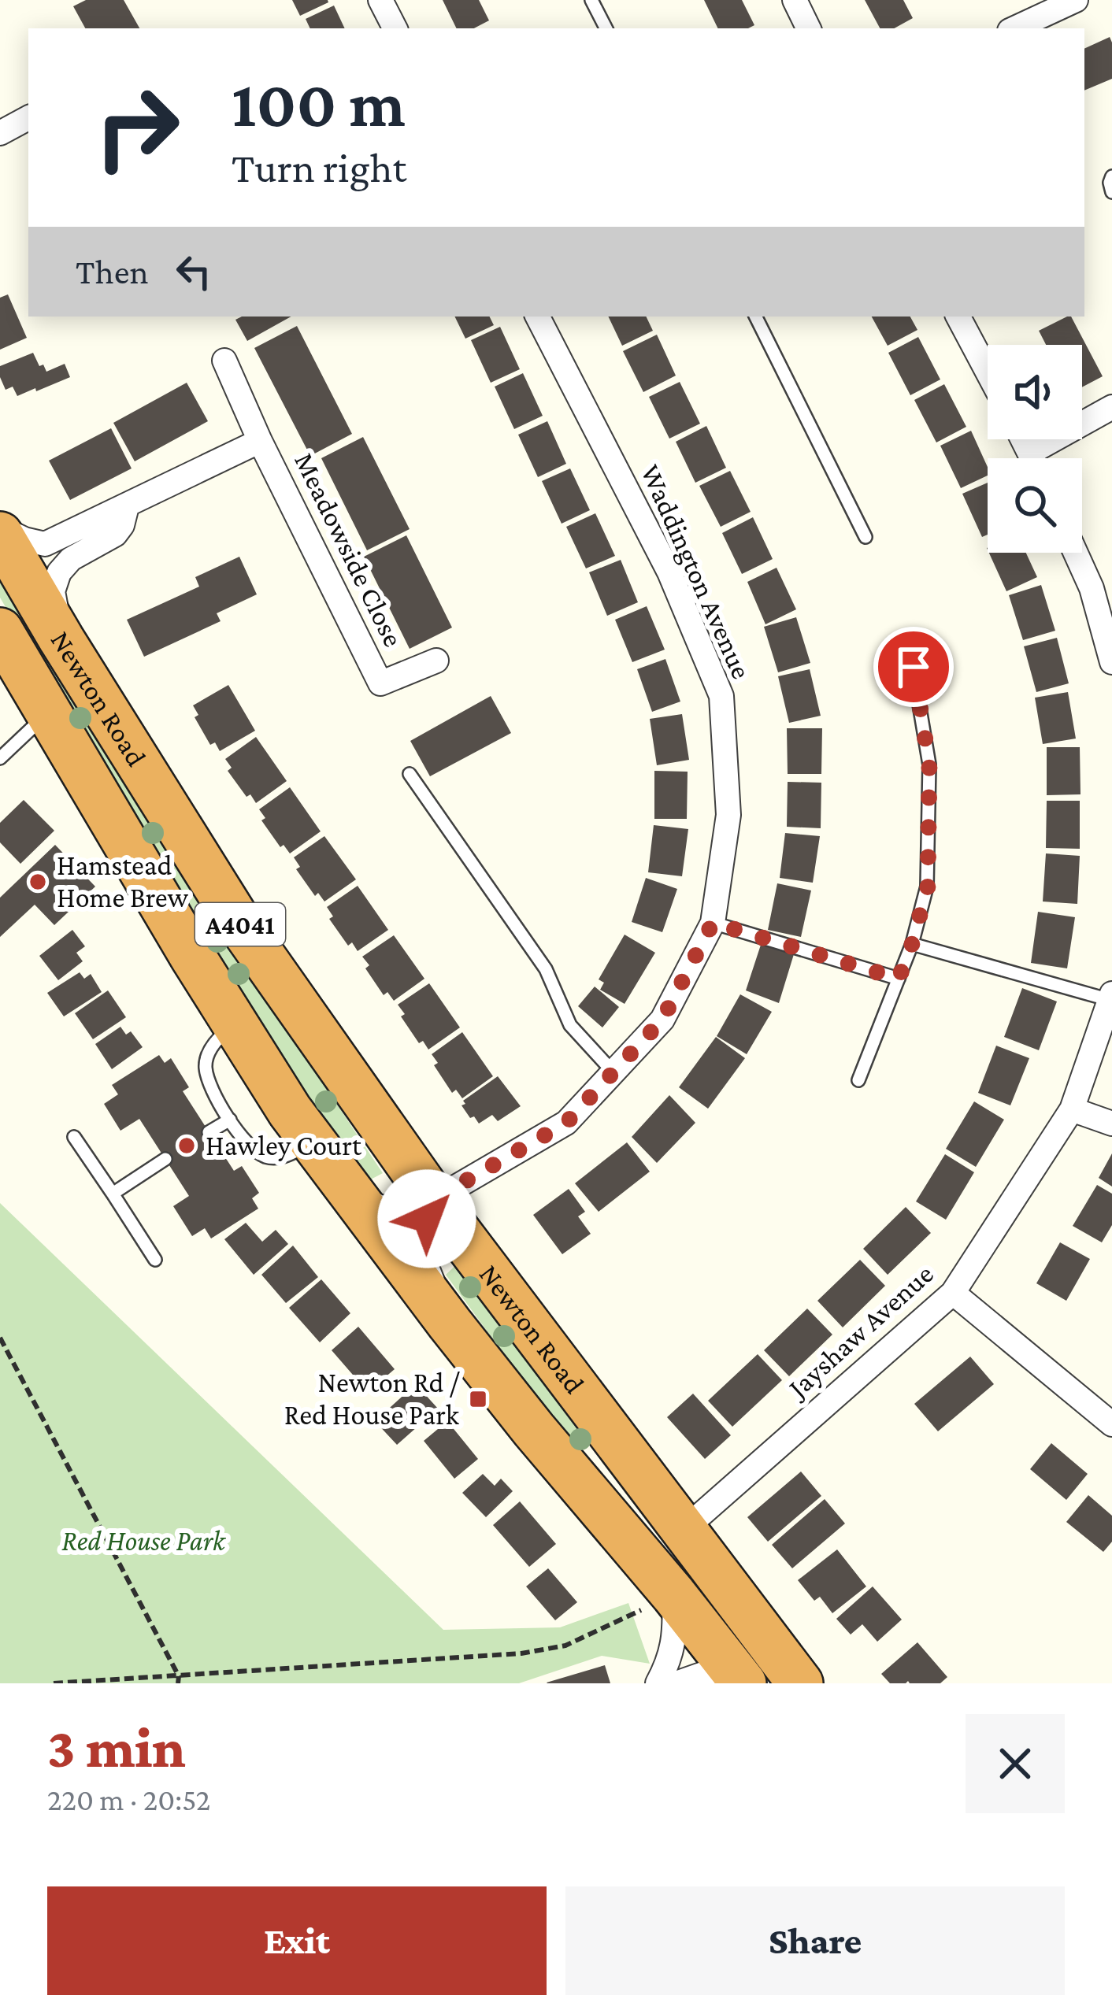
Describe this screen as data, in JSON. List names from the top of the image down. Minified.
{"streets":{"highway":["Newton Road","A4041"],"street":["Meadowside Close","Waddington Avenue","Jayshaw Avenue"]},"crossings":[["Meadowside Close","Newton Road"],["Waddington Avenue","Newton Road"],["Newton Road","Jayshaw Avenue"]],"parks":["Red House Park"],"places":{"other":["Hamstead Home Brew","Hawley Court"],"transit":["Newton Rd / Red House Park"]},"page":{"turn":["100 m","Turn right"],"then":"Then","heading":["3 min","220 m · 20:52"],"buttons":["Exit","Share"]}}
